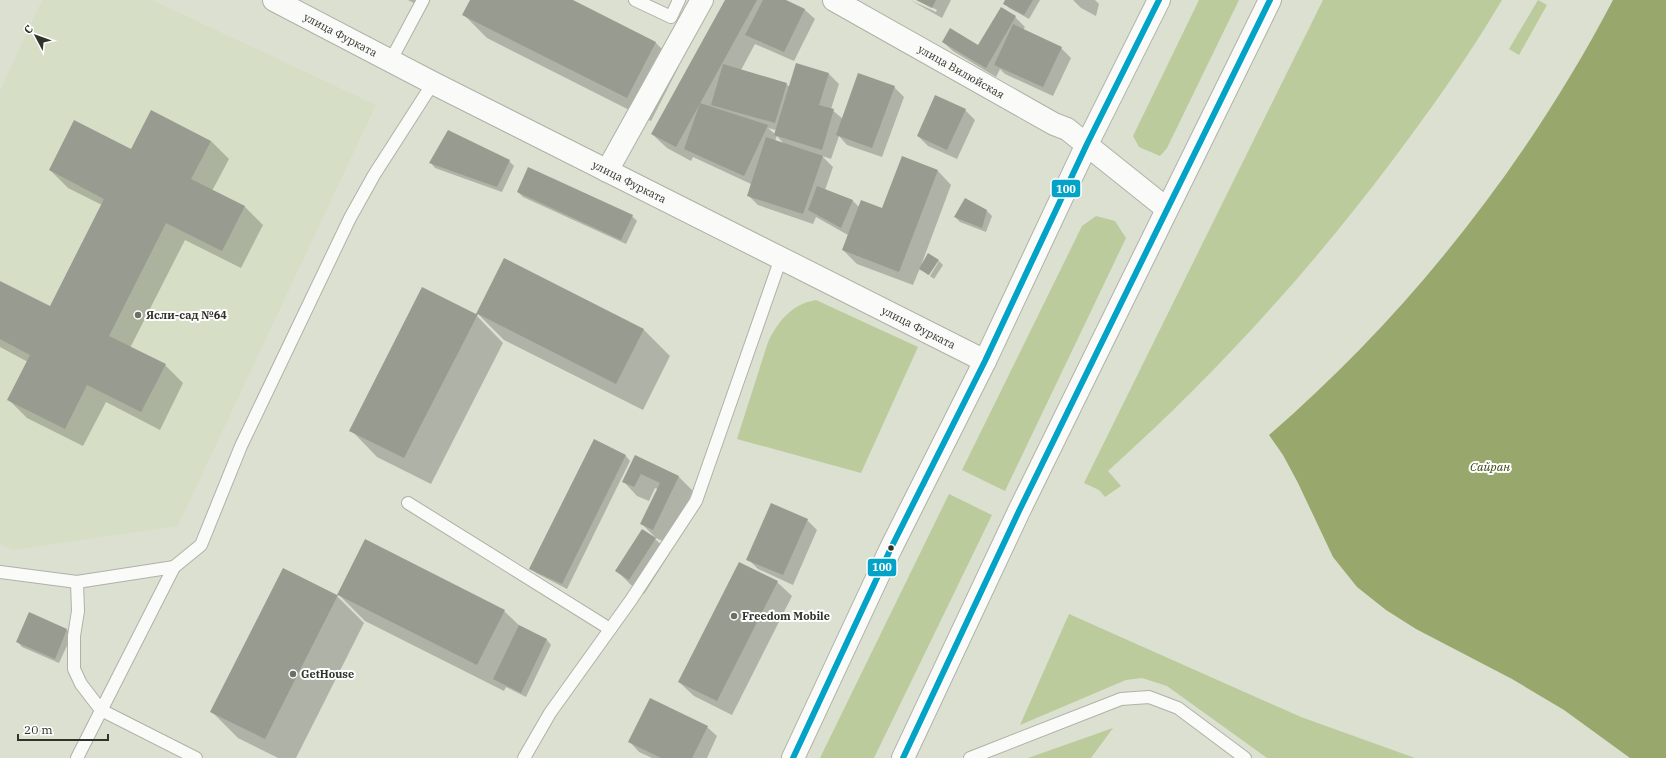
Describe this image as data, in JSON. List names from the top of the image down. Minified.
{"streets":{"main road":["улица Фурката","улица Вилюйская"]},"water":["Сайран"],"places":["Ясли-сад №64","Freedom Mobile","GetHouse"],"lines":["transit line 100"],"scale_bar":"20 m","north":"top left"}
